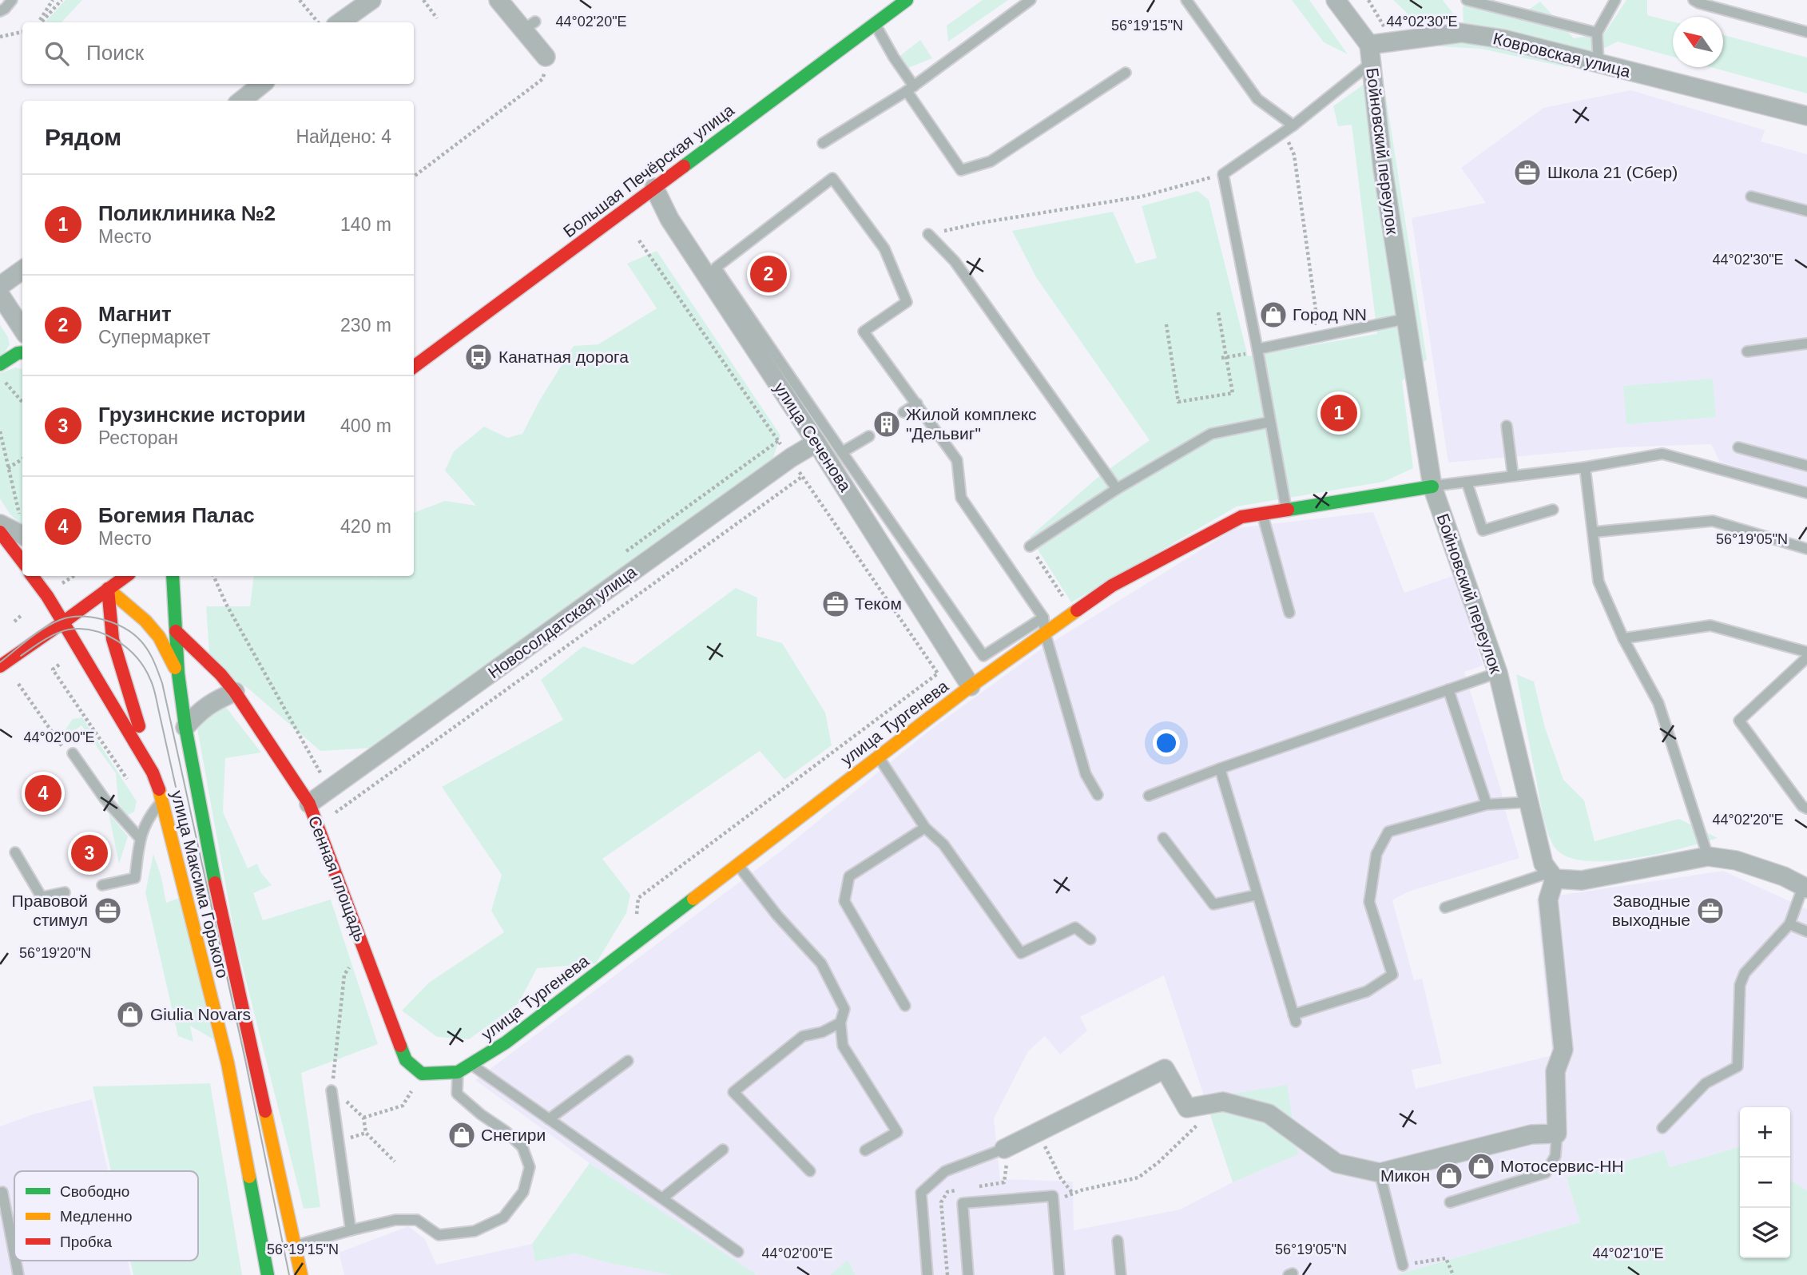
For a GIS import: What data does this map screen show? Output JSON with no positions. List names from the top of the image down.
{
  "streets": {
    "main road": [
      "Большая Печёрская улица",
      "улица Тургенева",
      "Сенная площадь",
      "улица Максима Горького"
    ],
    "street": [
      "Ковровская улица",
      "Бойновский переулок",
      "улица Сеченова",
      "Новосолдатская улица"
    ]
  },
  "crossings": [
    ["Ковровская улица", "Бойновский переулок"],
    ["Бойновский переулок", "улица Тургенева"],
    ["Большая Печёрская улица", "улица Сеченова"],
    ["улица Сеченова", "Новосолдатская улица"],
    ["улица Сеченова", "улица Тургенева"],
    ["Новосолдатская улица", "Сенная площадь"],
    ["улица Тургенева", "Сенная площадь"],
    ["Сенная площадь", "улица Максима Горького"]
  ],
  "places": {
    "office": [
      "Школа 21 (Сбер)",
      "Теком",
      "Правовой стимул",
      "Заводные выходные"
    ],
    "shop": [
      "Город NN",
      "Giulia Novars",
      "Снегири",
      "Мотосервис-НН",
      "Микон"
    ],
    "bus stop": ["Канатная дорога"],
    "building": ["Жилой комплекс \"Дельвиг\""]
  },
  "legend": ["Свободно", "Медленно", "Пробка"],
  "north": "top left",
  "page": {
    "search": "Поиск",
    "heading": ["Рядом", "Найдено: 4"],
    "list": [
      {
        "mark": "1",
        "name": "Поликлиника №2",
        "note": "Место",
        "value": "140 m"
      },
      {
        "mark": "2",
        "name": "Магнит",
        "note": "Супермаркет",
        "value": "230 m"
      },
      {
        "mark": "3",
        "name": "Грузинские истории",
        "note": "Ресторан",
        "value": "400 m"
      },
      {
        "mark": "4",
        "name": "Богемия Палас",
        "note": "Место",
        "value": "420 m"
      }
    ],
    "pins": [
      "2",
      "1",
      "4",
      "3"
    ],
    "map_buttons": ["+", "−"]
  },
  "coordinates": [
    "44°02'30\"E",
    "44°02'20\"E",
    "56°19'15\"N",
    "56°19'05\"N",
    "44°02'00\"E",
    "56°19'20\"N",
    "44°02'10\"E"
  ]
}
